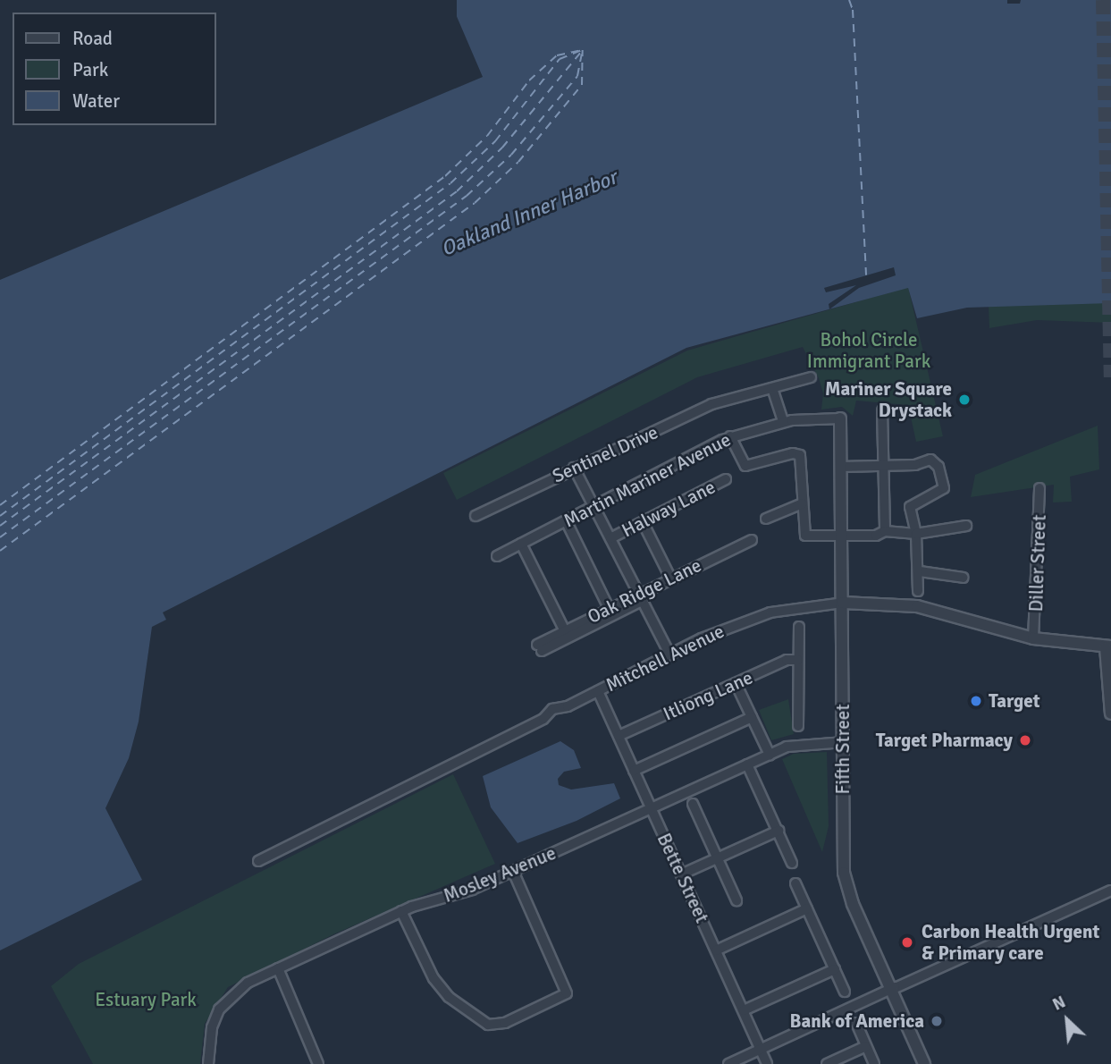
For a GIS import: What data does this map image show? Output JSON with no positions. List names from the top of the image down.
{
  "streets": {
    "street": [
      "Sentinel Drive",
      "Martin Mariner Avenue",
      "Halway Lane",
      "Diller Street",
      "Oak Ridge Lane",
      "Mitchell Avenue",
      "Itliong Lane",
      "Fifth Street",
      "Mosley Avenue",
      "Bette Street"
    ]
  },
  "crossings": [
    ["Martin Mariner Avenue", "Fifth Street"],
    ["Diller Street", "Mitchell Avenue"],
    ["Mitchell Avenue", "Fifth Street"],
    ["Mitchell Avenue", "Bette Street"],
    ["Itliong Lane", "Bette Street"],
    ["Fifth Street", "Mosley Avenue"],
    ["Mosley Avenue", "Bette Street"]
  ],
  "water": ["Oakland Inner Harbor"],
  "parks": ["Bohol Circle Immigrant Park", "Estuary Park"],
  "places": [
    "Mariner Square Drystack",
    "Target",
    "Target Pharmacy",
    "Carbon Health Urgent & Primary care",
    "Bank of America"
  ],
  "legend": ["Road", "Park", "Water"],
  "north": "top left"
}
